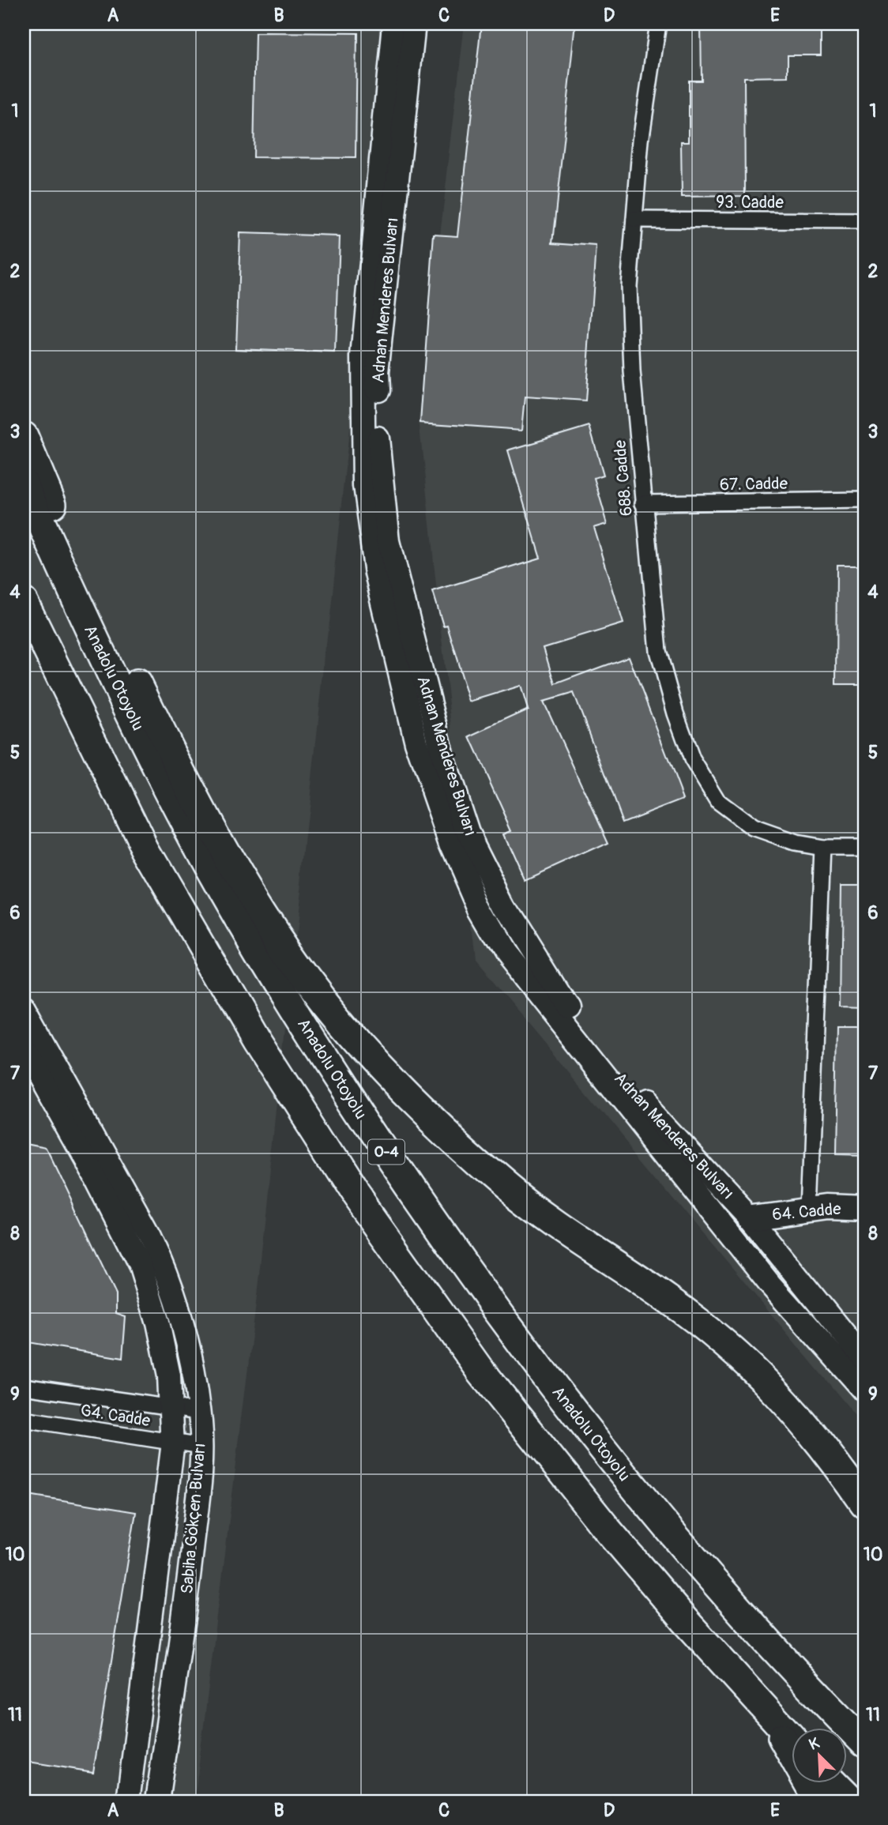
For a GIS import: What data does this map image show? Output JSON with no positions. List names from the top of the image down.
{
  "streets": {
    "highway": ["Anadolu Otoyolu", "O-4"],
    "street": [
      "93. Cadde",
      "Adnan Menderes Bulvarı",
      "688. Cadde",
      "67. Cadde",
      "64. Cadde",
      "G4. Cadde",
      "Sabiha Gökçen Bulvarı"
    ]
  },
  "crossings": [
    ["93. Cadde", "688. Cadde"],
    ["Adnan Menderes Bulvarı", "64. Cadde"],
    ["688. Cadde", "67. Cadde"],
    ["G4. Cadde", "Sabiha Gökçen Bulvarı"]
  ],
  "north": "top left",
  "grid": {
    "columns": [
      "A",
      "B",
      "C",
      "D",
      "E"
    ],
    "rows": [
      "1",
      "2",
      "3",
      "4",
      "5",
      "6",
      "7",
      "8",
      "9",
      "10",
      "11"
    ]
  }
}
